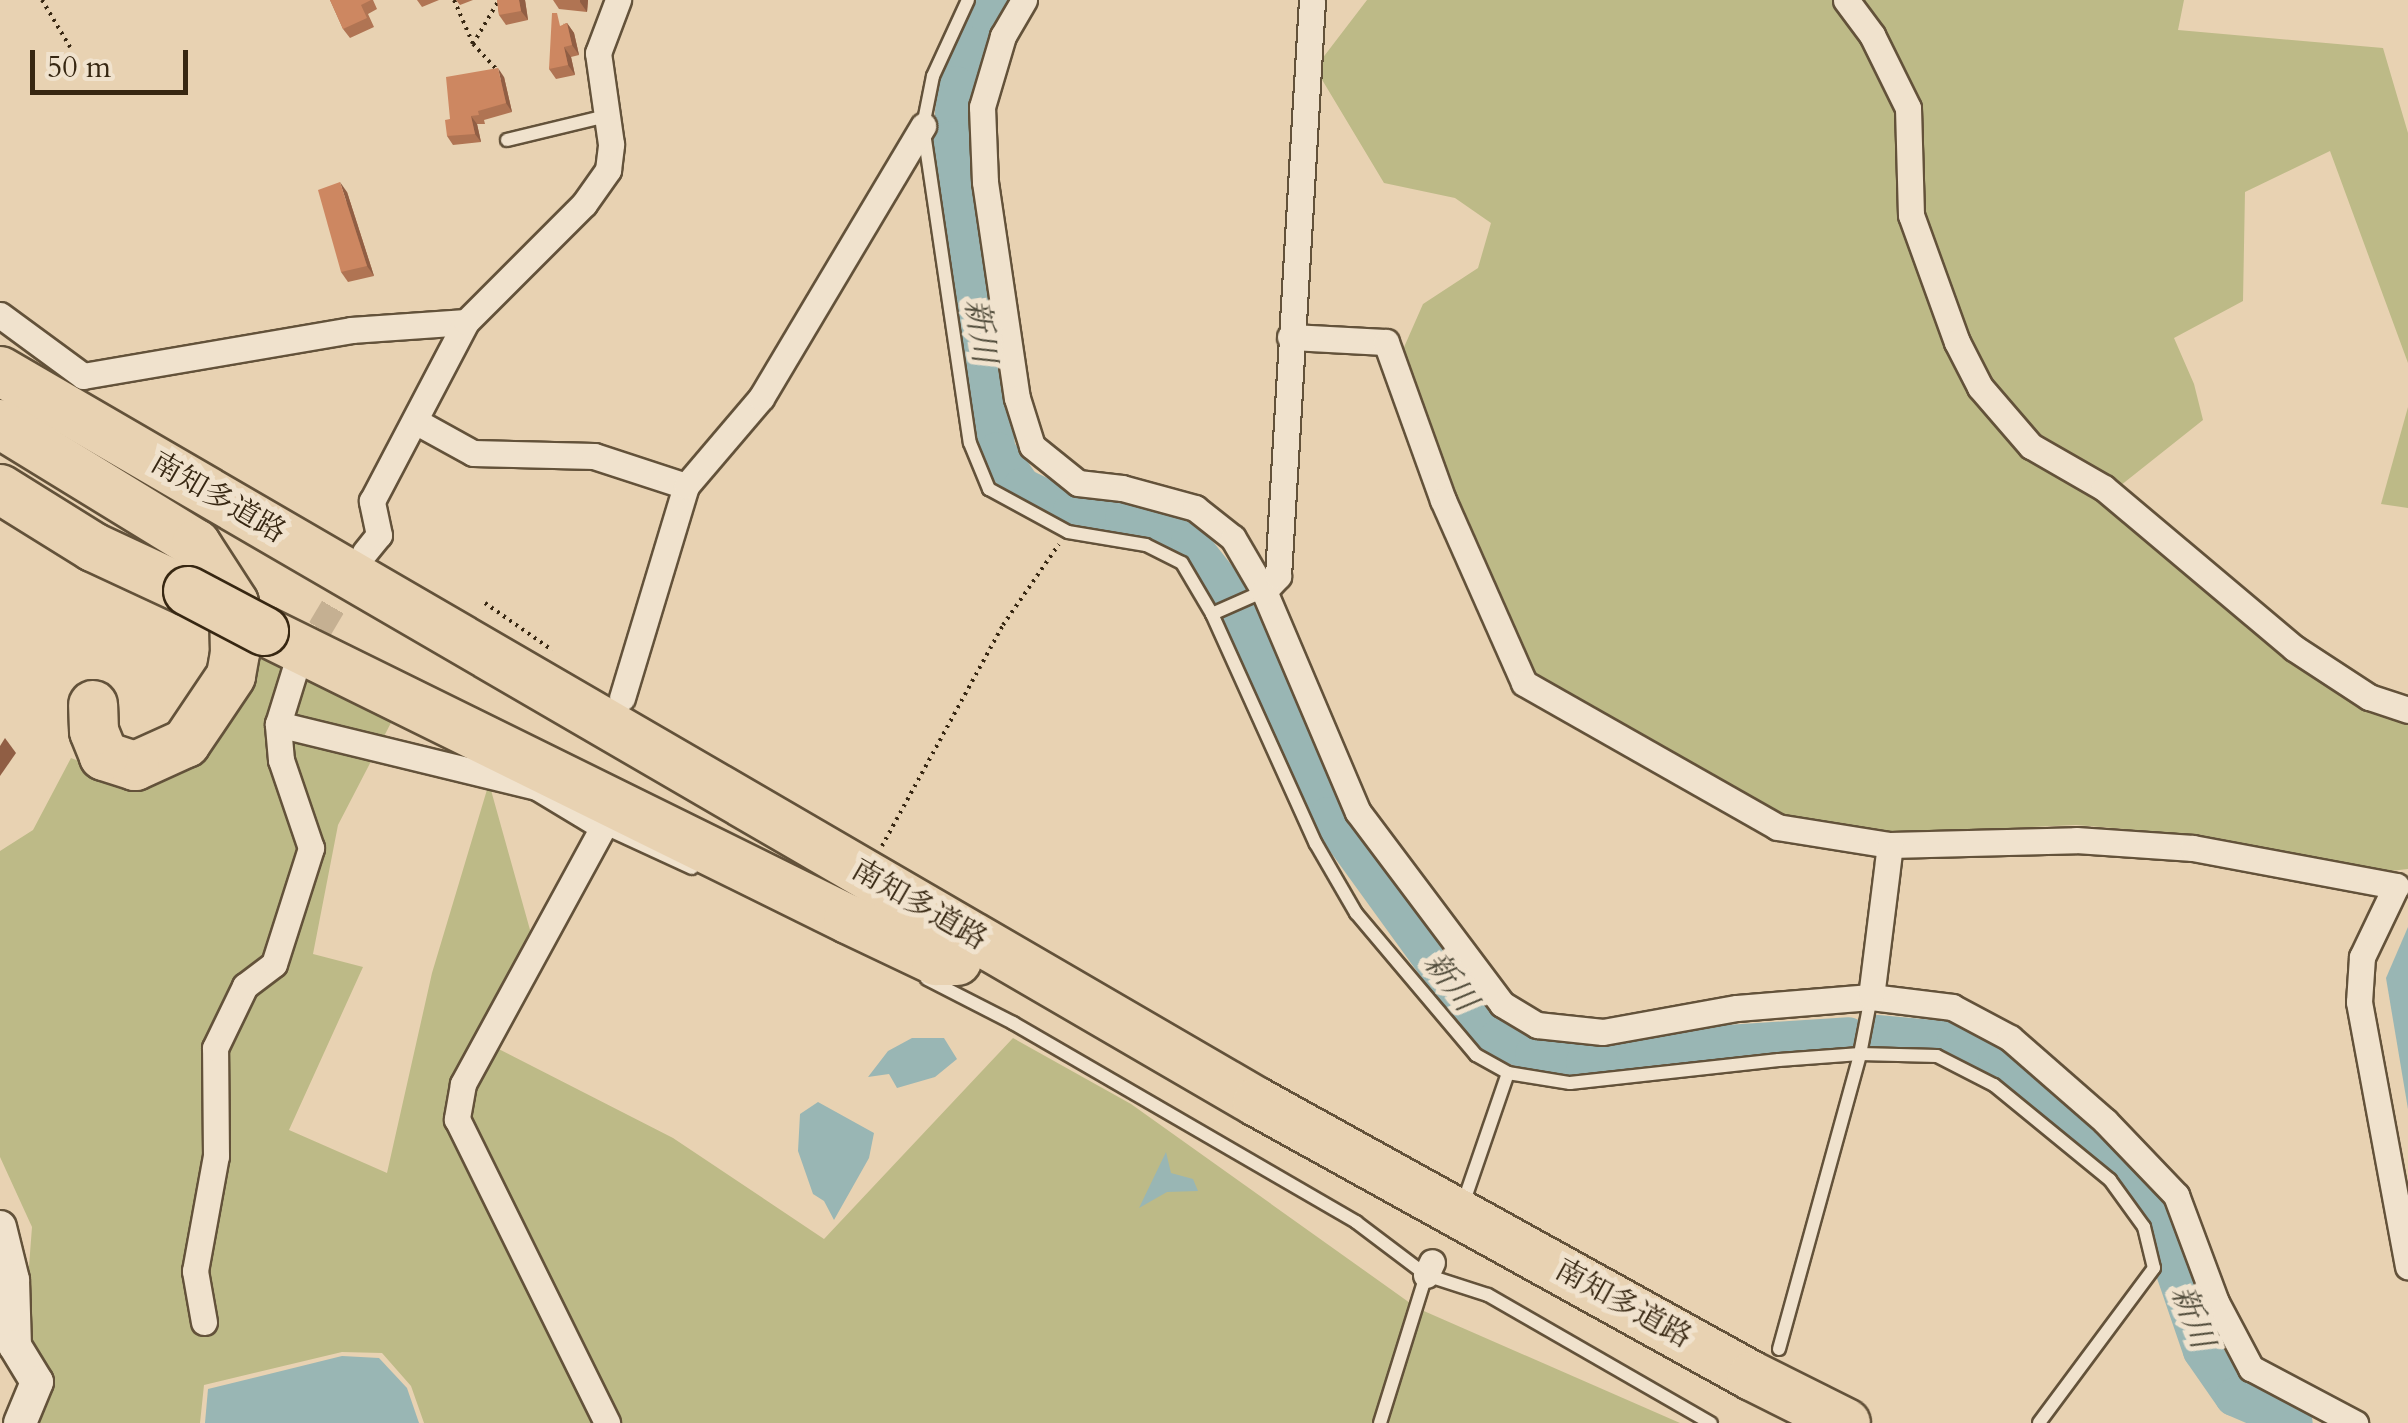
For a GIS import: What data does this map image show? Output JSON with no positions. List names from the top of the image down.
{
  "streets": {
    "highway": ["南知多道路"]
  },
  "water": ["新川"],
  "scale_bar": "50 m"
}
